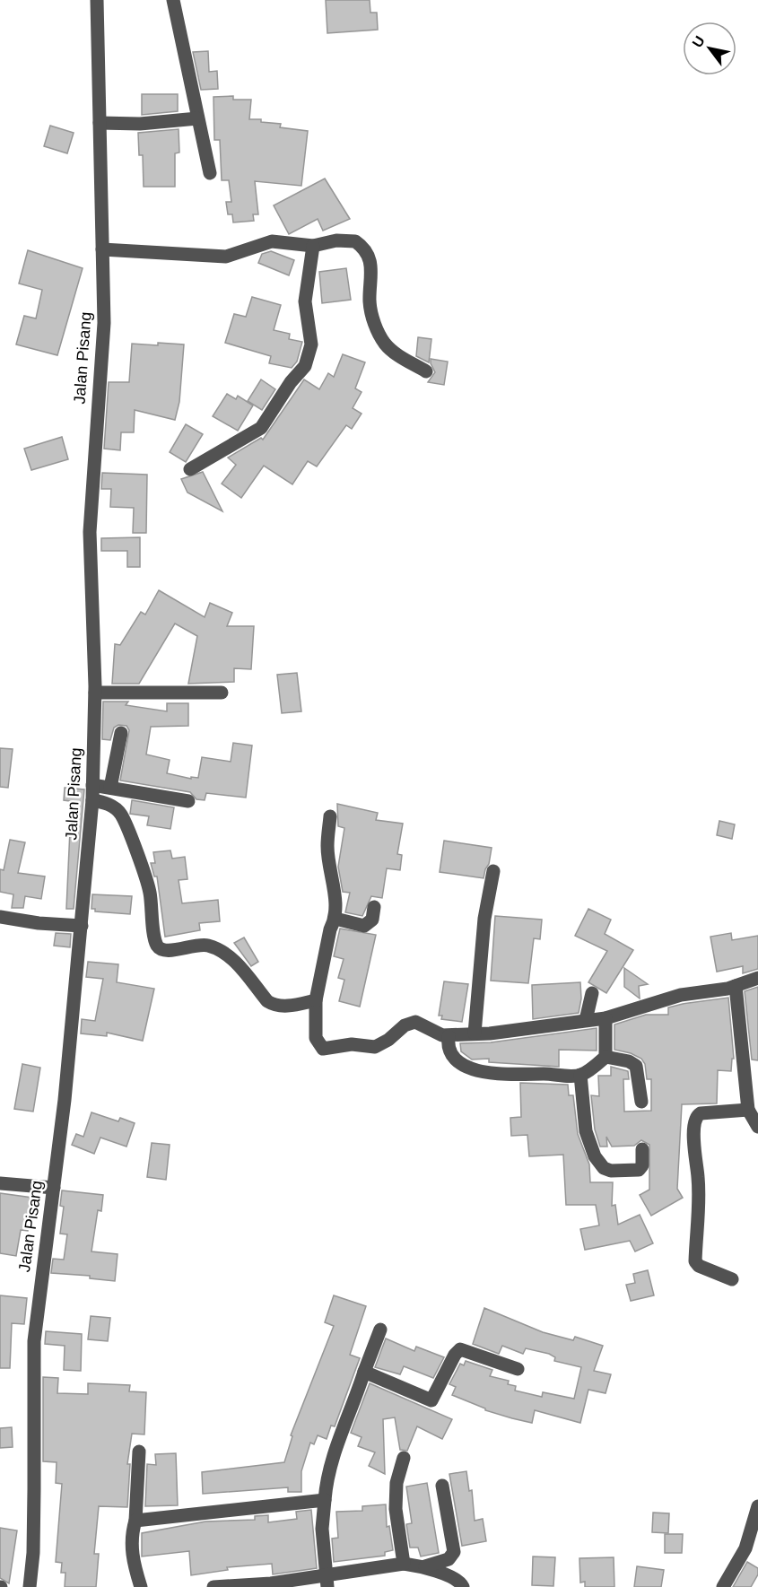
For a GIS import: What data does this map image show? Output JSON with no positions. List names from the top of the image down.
{
  "streets": {
    "street": ["Jalan Pisang"]
  },
  "north": "top left"
}
